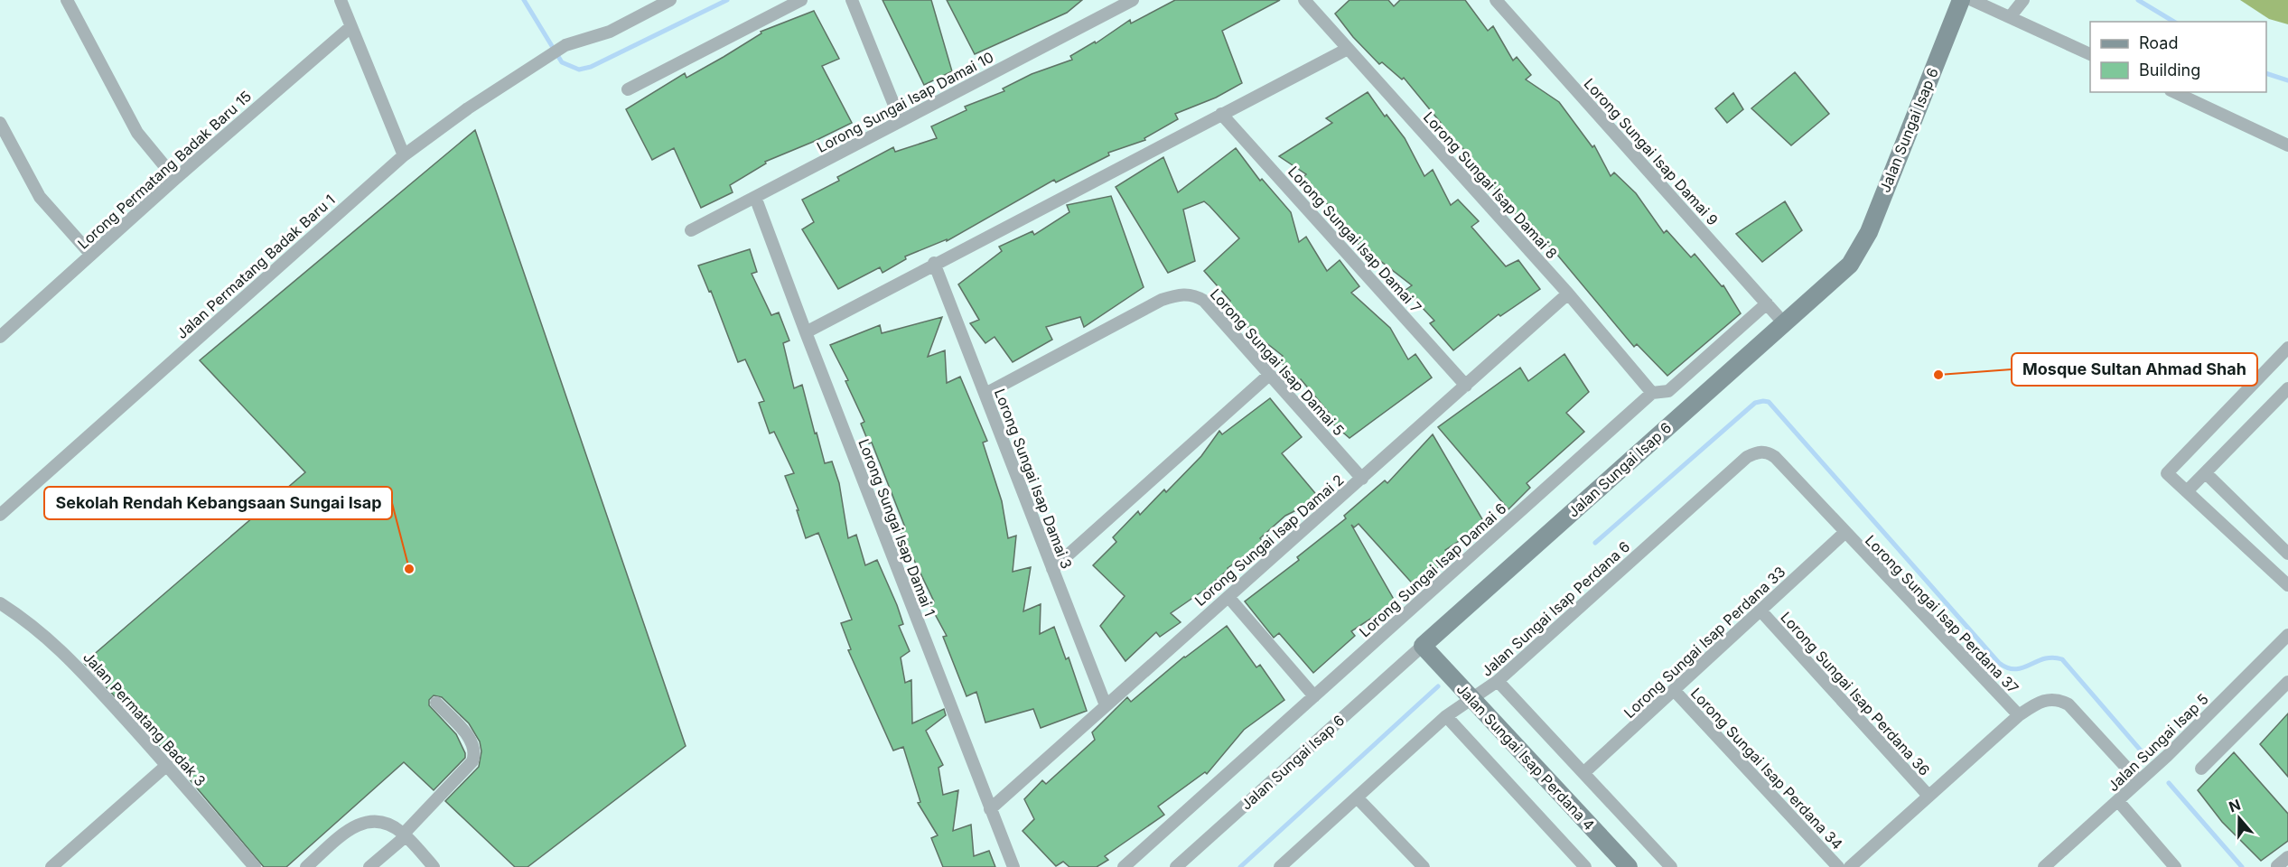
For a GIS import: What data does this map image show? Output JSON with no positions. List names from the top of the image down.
{
  "streets": {
    "street": [
      "Lorong Sungai Isap Damai 10",
      "Jalan Sungai Isap 6",
      "Lorong Sungai Isap Damai 9",
      "Lorong Permatang Badak Baru 15",
      "Lorong Sungai Isap Damai 8",
      "Lorong Sungai Isap Damai 7",
      "Jalan Permatang Badak Baru 1",
      "Lorong Sungai Isap Damai 5",
      "Lorong Sungai Isap Damai 3",
      "Lorong Sungai Isap Damai 1",
      "Lorong Sungai Isap Damai 2",
      "Lorong Sungai Isap Damai 6",
      "Jalan Sungai Isap Perdana 6",
      "Lorong Sungai Isap Perdana 37",
      "Lorong Sungai Isap Perdana 33",
      "Lorong Sungai Isap Perdana 36",
      "Jalan Permatang Badak 3",
      "Jalan Sungai Isap 5",
      "Jalan Sungai Isap Perdana 4",
      "Lorong Sungai Isap Perdana 34"
    ]
  },
  "crossings": [
    ["Lorong Sungai Isap Damai 10", "Lorong Sungai Isap Damai 1"],
    ["Jalan Sungai Isap 6", "Lorong Sungai Isap Damai 9"],
    ["Jalan Sungai Isap 6", "Jalan Sungai Isap Perdana 4"],
    ["Lorong Sungai Isap Damai 9", "Lorong Sungai Isap Damai 6"],
    ["Lorong Sungai Isap Damai 8", "Lorong Sungai Isap Damai 2"],
    ["Lorong Sungai Isap Damai 8", "Lorong Sungai Isap Damai 6"],
    ["Lorong Sungai Isap Damai 7", "Lorong Sungai Isap Damai 2"],
    ["Lorong Sungai Isap Damai 5", "Lorong Sungai Isap Damai 3"],
    ["Lorong Sungai Isap Damai 5", "Lorong Sungai Isap Damai 2"],
    ["Lorong Sungai Isap Damai 3", "Lorong Sungai Isap Damai 2"],
    ["Lorong Sungai Isap Damai 1", "Lorong Sungai Isap Damai 2"],
    ["Jalan Sungai Isap Perdana 6", "Lorong Sungai Isap Perdana 37"],
    ["Jalan Sungai Isap Perdana 6", "Lorong Sungai Isap Perdana 33"],
    ["Jalan Sungai Isap Perdana 6", "Jalan Sungai Isap Perdana 4"],
    ["Lorong Sungai Isap Perdana 37", "Lorong Sungai Isap Perdana 33"],
    ["Lorong Sungai Isap Perdana 33", "Lorong Sungai Isap Perdana 36"],
    ["Lorong Sungai Isap Perdana 33", "Lorong Sungai Isap Perdana 34"]
  ],
  "places": ["Mosque Sultan Ahmad Shah", "Sekolah Rendah Kebangsaan Sungai Isap"],
  "legend": ["Road", "Building"],
  "north": "top"
}
